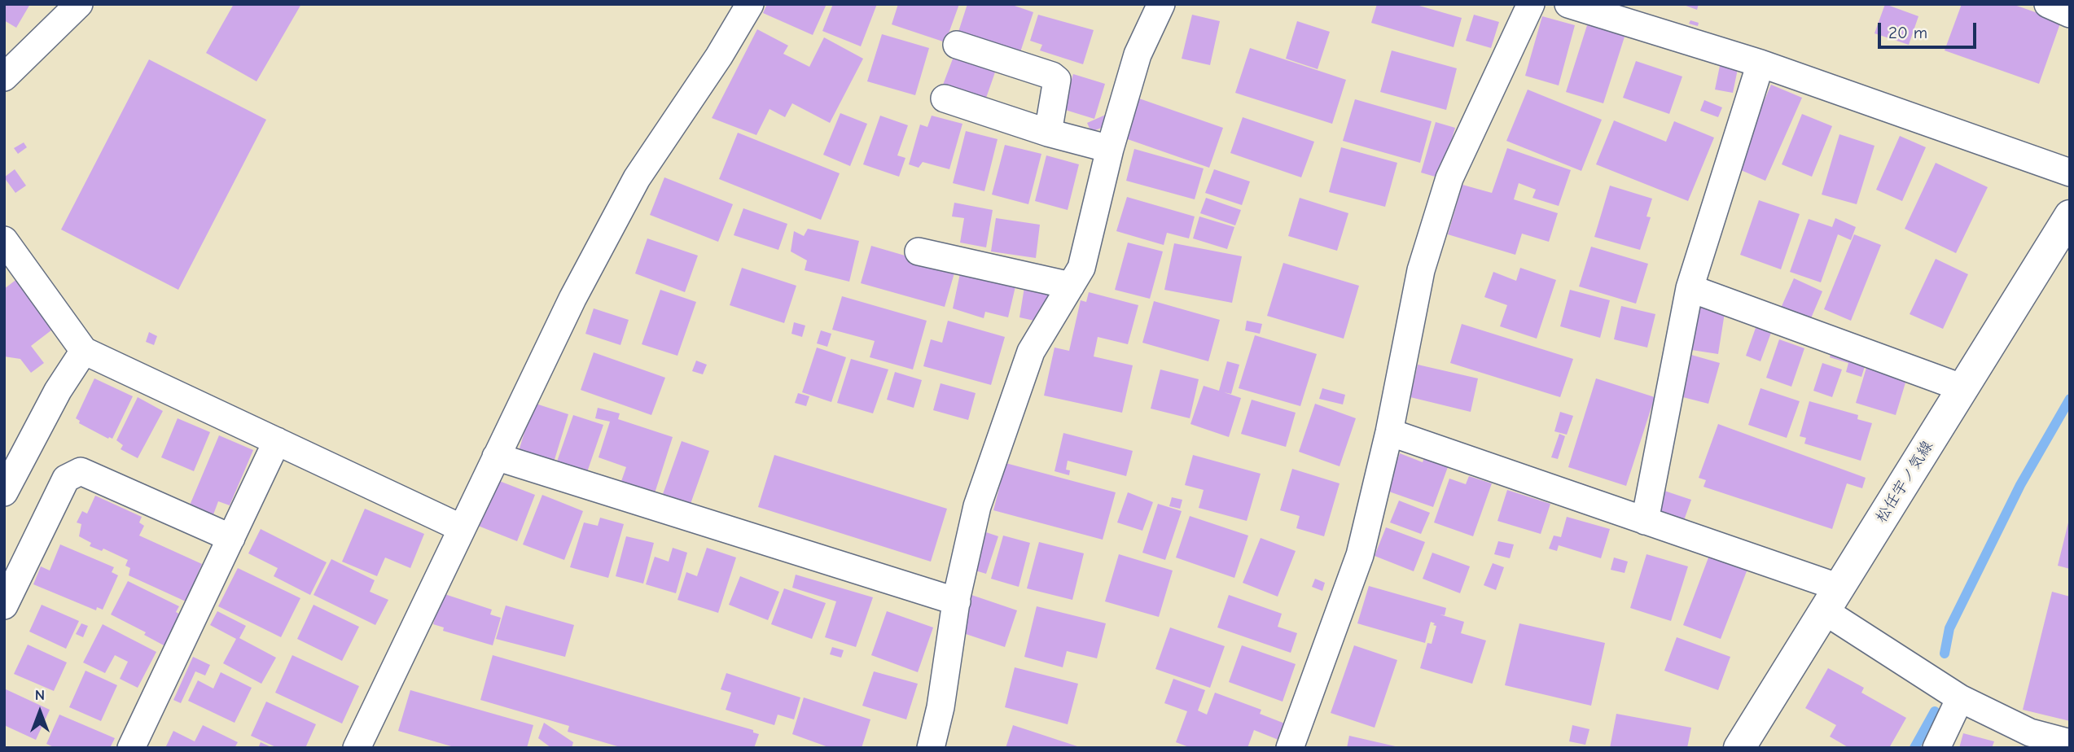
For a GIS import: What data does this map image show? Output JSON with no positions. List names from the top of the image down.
{
  "streets": {
    "main road": ["松任宇ノ気線"]
  },
  "scale_bar": "20 m",
  "north": "top"
}
